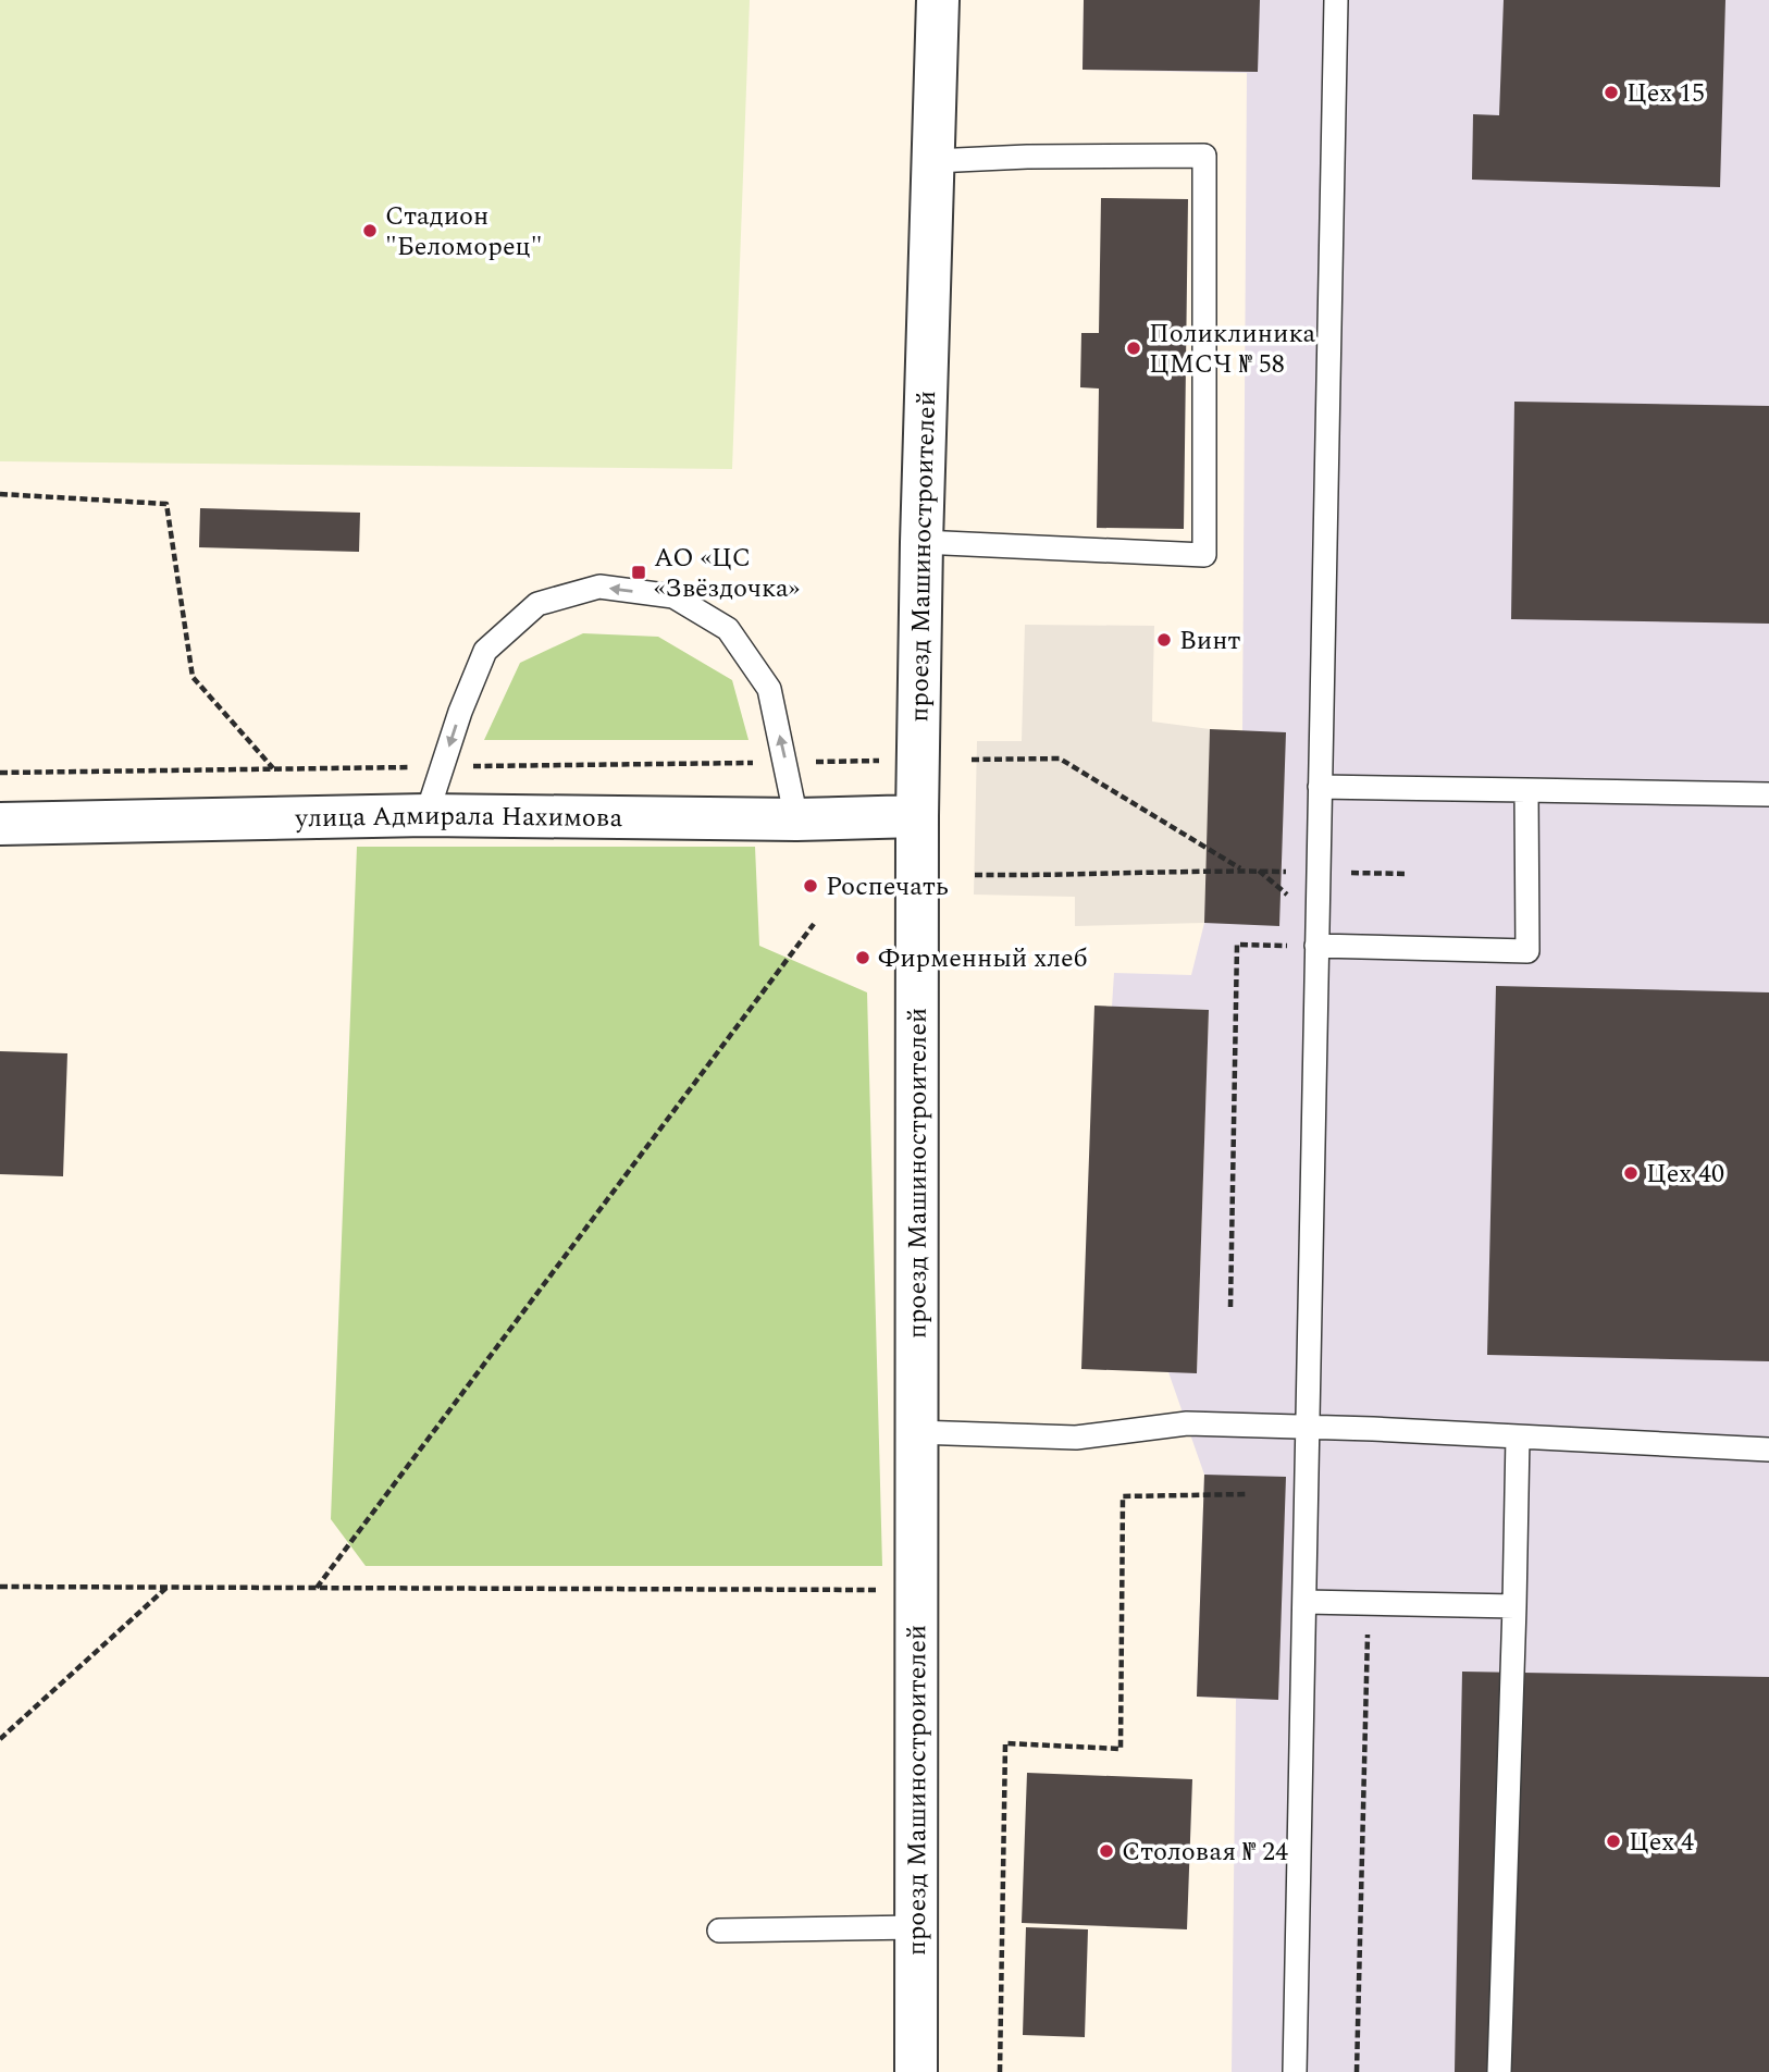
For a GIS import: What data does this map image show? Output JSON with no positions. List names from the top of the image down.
{
  "streets": {
    "street": ["проезд Машиностроителей", "улица Адмирала Нахимова"]
  },
  "crossings": [
    ["проезд Машиностроителей", "улица Адмирала Нахимова"]
  ],
  "places": {
    "other": [
      "Цех 15",
      "Стадион \"Беломорец\"",
      "Поликлиника ЦМСЧ № 58",
      "Винт",
      "Роспечать",
      "Фирменный хлеб",
      "Цех 40",
      "Цех 4",
      "Столовая № 24"
    ],
    "transit": ["АО «ЦС «Звёздочка»"]
  }
}
